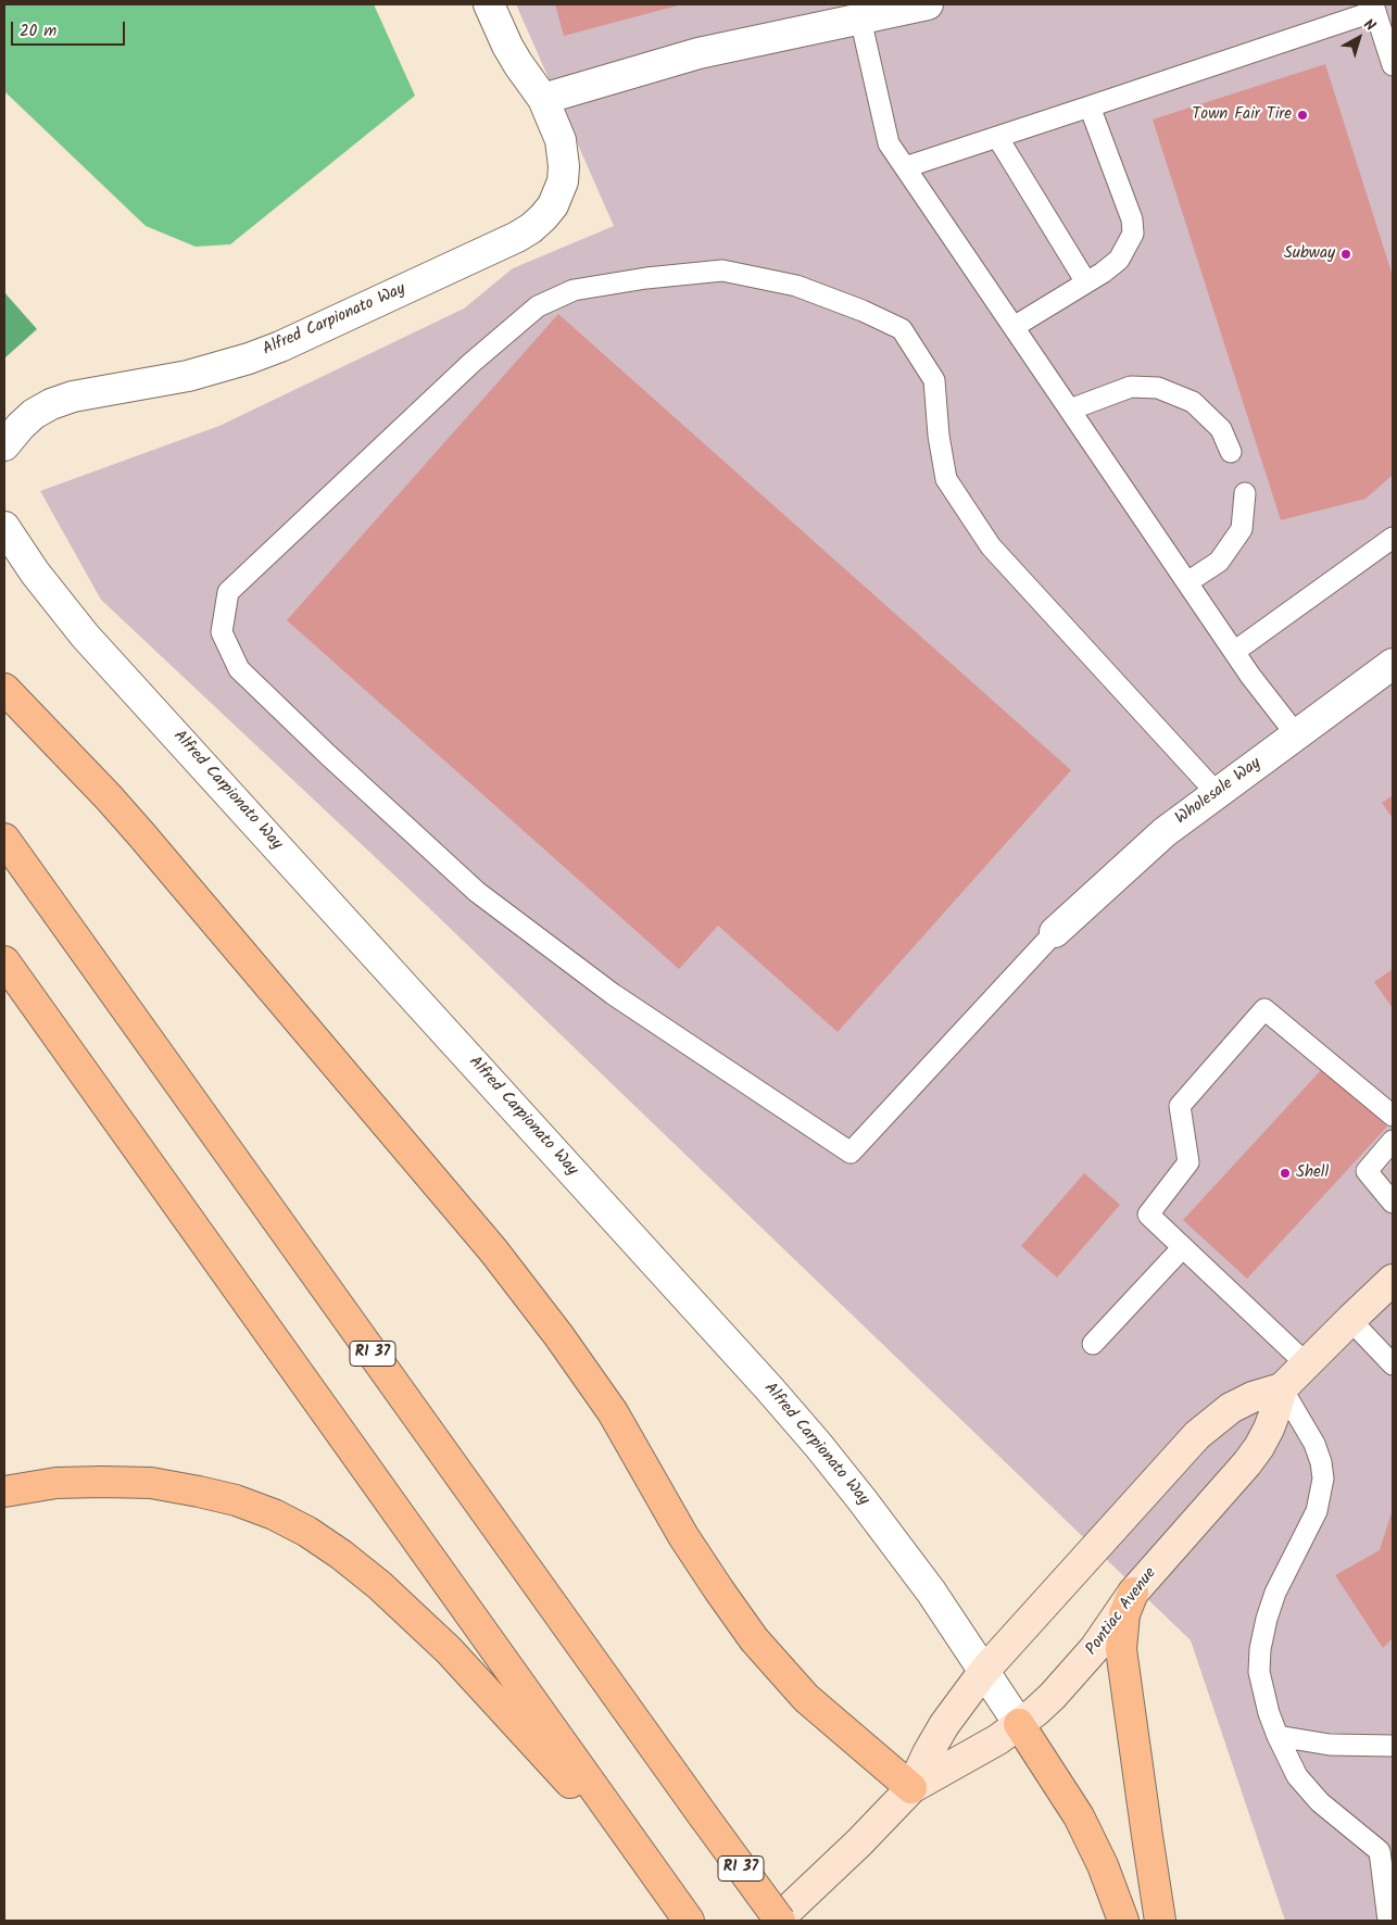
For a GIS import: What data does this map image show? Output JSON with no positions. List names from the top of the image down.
{
  "streets": {
    "highway": ["RI 37"],
    "main road": ["Pontiac Avenue"],
    "street": ["Alfred Carpionato Way", "Wholesale Way"]
  },
  "crossings": [
    ["Alfred Carpionato Way", "Pontiac Avenue"],
    ["RI 37", "Pontiac Avenue"]
  ],
  "places": ["Town Fair Tire", "Subway", "Shell"],
  "scale_bar": "20 m",
  "north": "top right"
}
